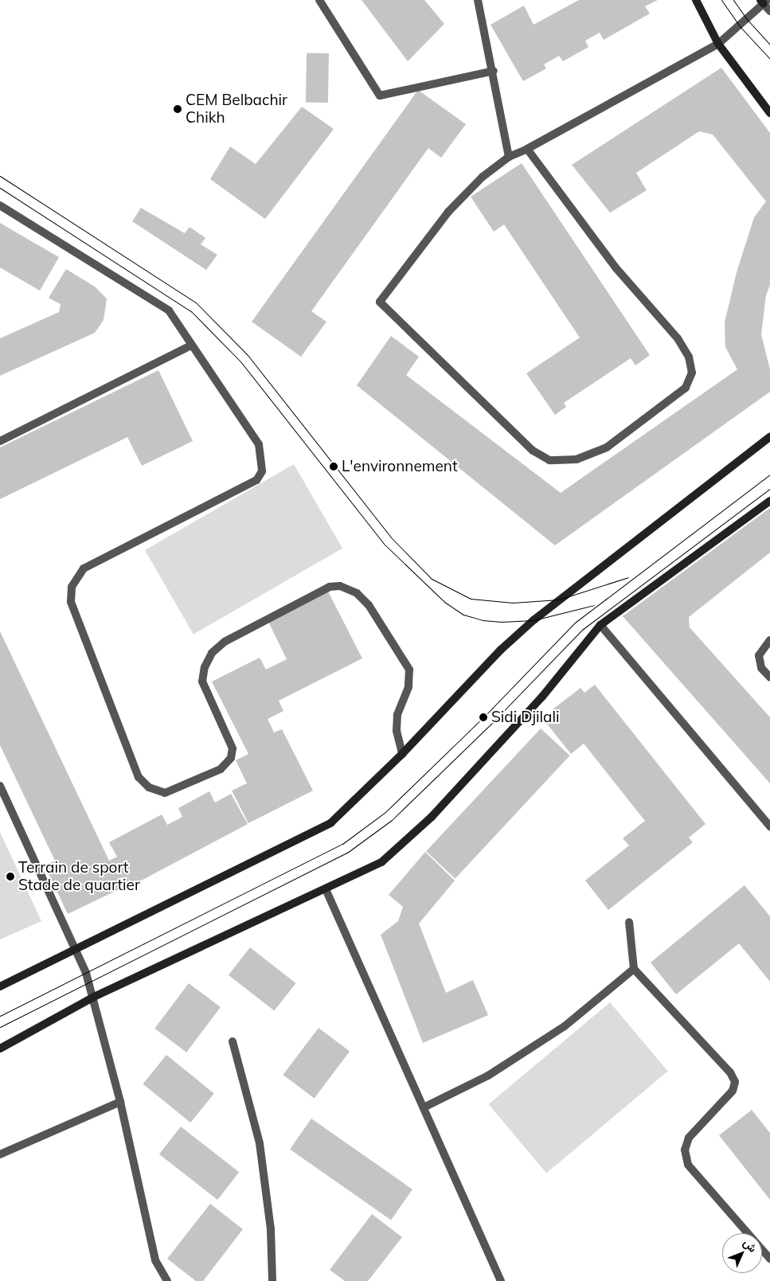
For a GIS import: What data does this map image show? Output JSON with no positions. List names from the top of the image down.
{
  "places": [
    "CEM Belbachir Chikh",
    "L'environnement",
    "Sidi Djilali",
    "Terrain de sport Stade de quartier"
  ],
  "north": "top right"
}
